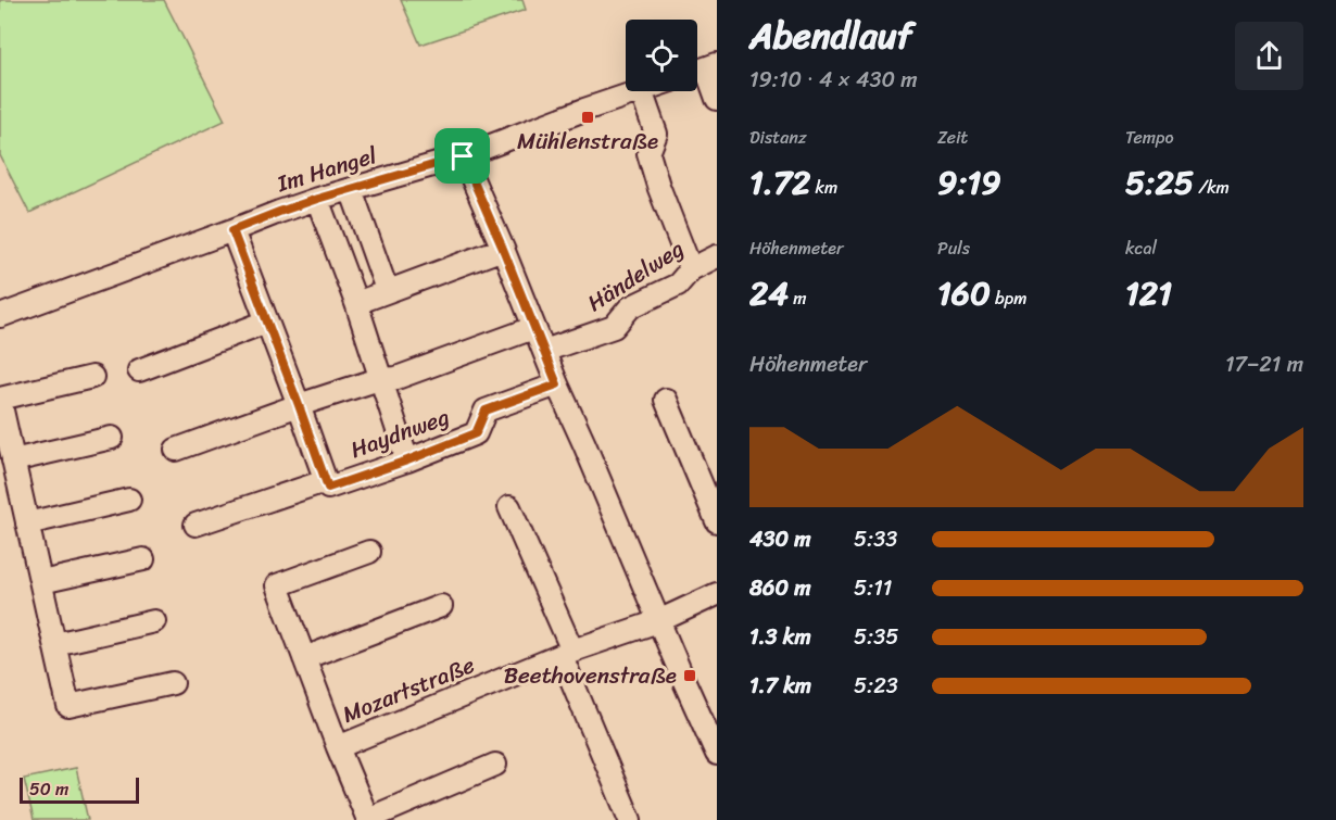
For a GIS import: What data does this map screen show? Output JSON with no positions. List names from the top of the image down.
{
  "streets": {
    "street": [
      "Im Hangel",
      "Händelweg",
      "Haydnweg",
      "Mozartstraße"
    ]
  },
  "places": {
    "transit": ["Mühlenstraße", "Beethovenstraße"]
  },
  "scale_bar": "50 m",
  "page": {
    "heading": ["Abendlauf", "19:10 · 4 × 430 m"],
    "stats": [
      ["Distanz", "1.72 km"],
      ["Zeit", "9:19"],
      ["Tempo", "5:25 /km"],
      ["Höhenmeter", "24 m"],
      ["Puls", "160 bpm"],
      ["kcal", "121"]
    ],
    "chart": ["Höhenmeter", "17–21 m"],
    "list": [
      {
        "name": "430 m",
        "note": "5:33"
      },
      {
        "name": "860 m",
        "note": "5:11"
      },
      {
        "name": "1.3 km",
        "note": "5:35"
      },
      {
        "name": "1.7 km",
        "note": "5:23"
      }
    ],
    "scale": "50 m"
  }
}
